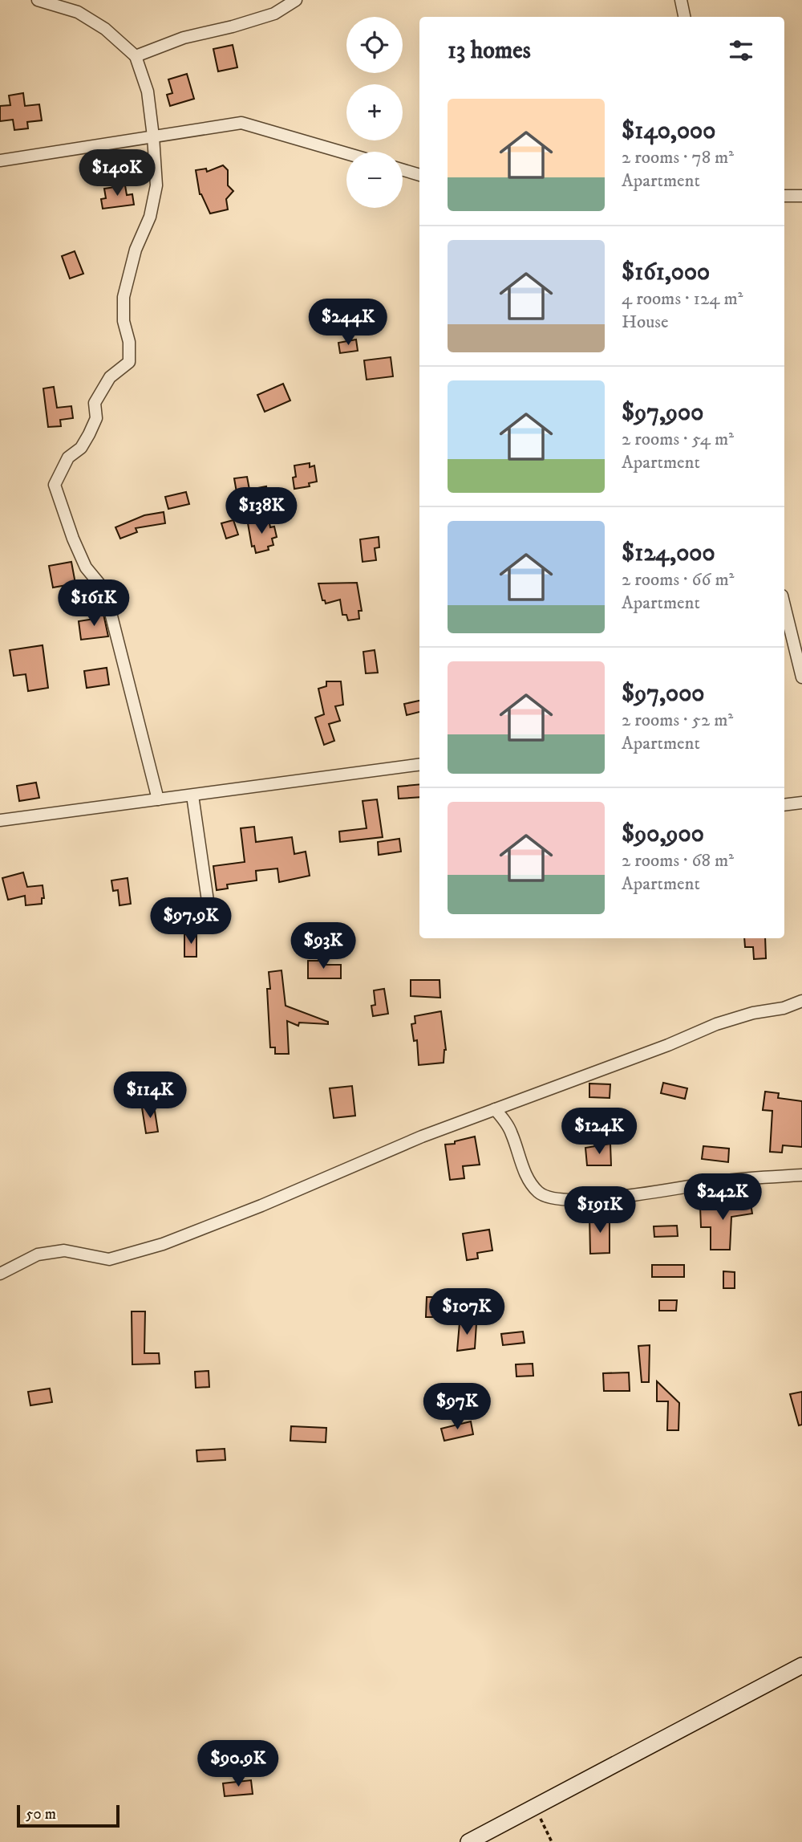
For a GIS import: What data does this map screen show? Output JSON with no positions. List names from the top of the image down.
{
  "scale_bar": "50 m",
  "page": {
    "map_buttons": ["+", "−"],
    "heading": "13 homes",
    "list": [
      {
        "name": "$140,000",
        "note": "2 rooms · 78 m² · Apartment"
      },
      {
        "name": "$161,000",
        "note": "4 rooms · 124 m² · House"
      },
      {
        "name": "$97,900",
        "note": "2 rooms · 54 m² · Apartment"
      },
      {
        "name": "$124,000",
        "note": "2 rooms · 66 m² · Apartment"
      },
      {
        "name": "$97,000",
        "note": "2 rooms · 52 m² · Apartment"
      },
      {
        "name": "$90,900",
        "note": "2 rooms · 68 m² · Apartment"
      }
    ],
    "price": [
      "$140K",
      "$244K",
      "$138K",
      "$161K",
      "$97.9K",
      "$93K",
      "$114K",
      "$124K",
      "$242K",
      "$191K",
      "$107K",
      "$97K",
      "$90.9K"
    ],
    "scale": "50 m"
  }
}
